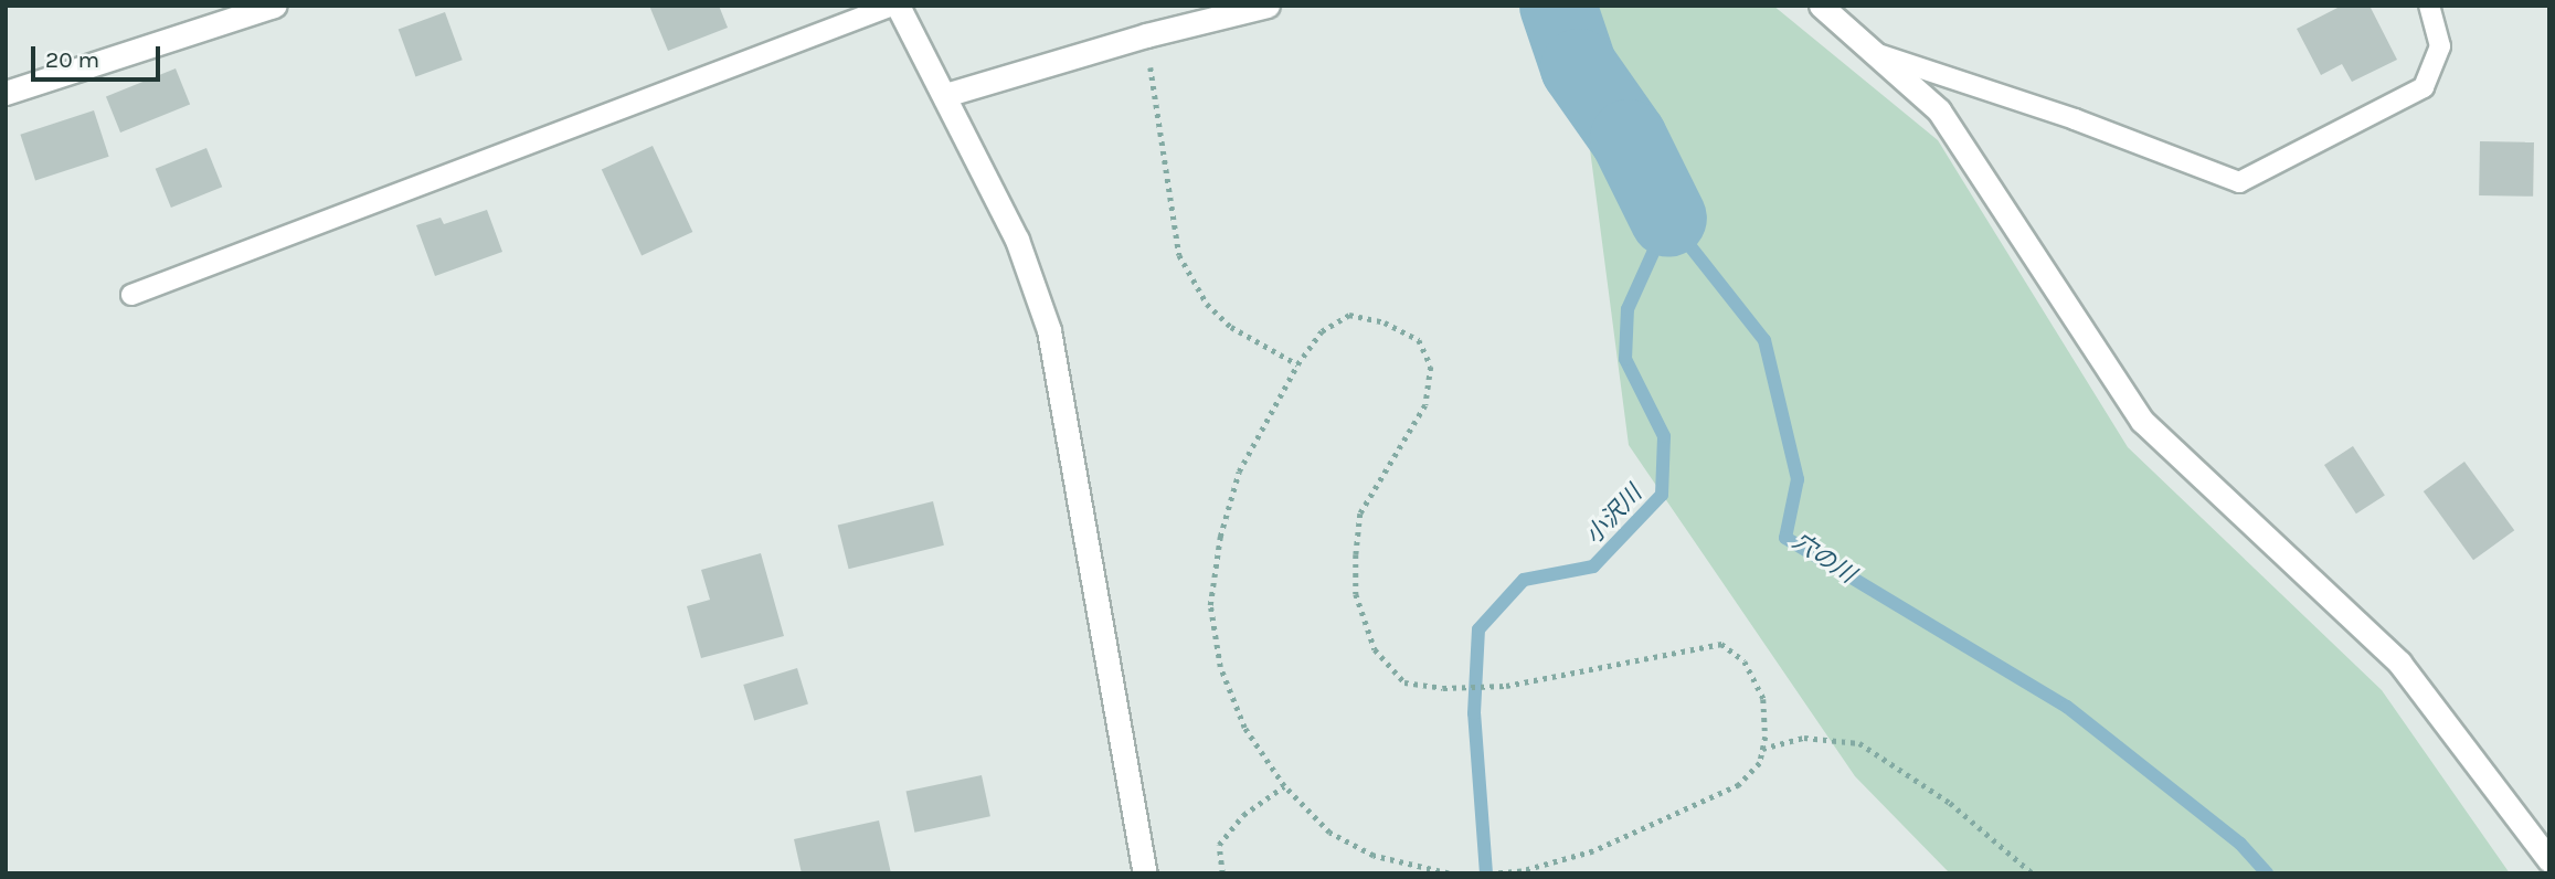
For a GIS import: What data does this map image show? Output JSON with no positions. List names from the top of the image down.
{
  "water": ["小沢川", "穴の川"],
  "scale_bar": "20 m"
}
